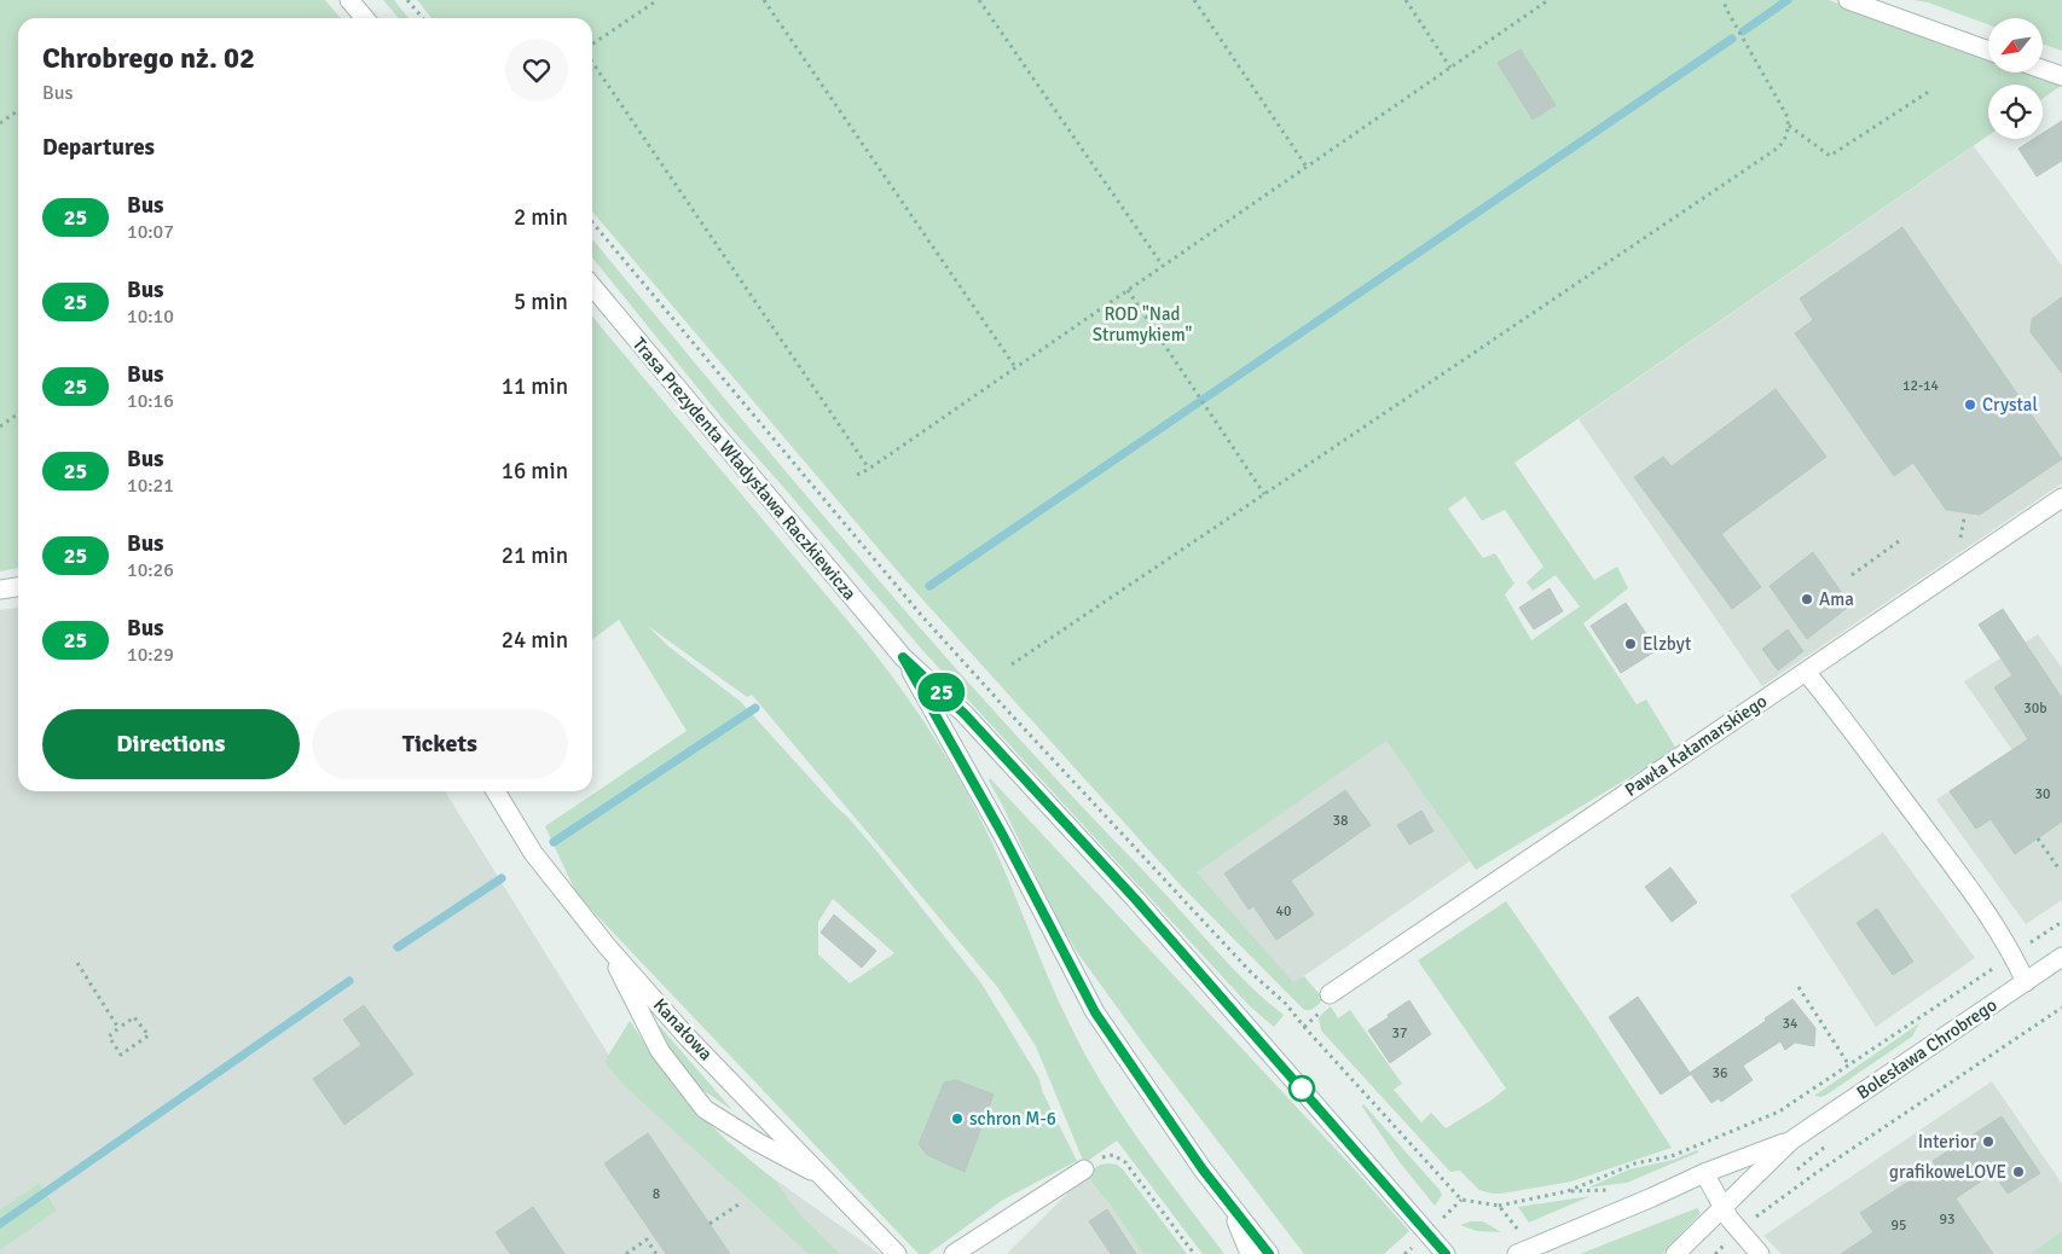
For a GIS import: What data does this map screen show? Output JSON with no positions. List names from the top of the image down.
{
  "streets": {
    "street": [
      "Trasa Prezydenta Władysława Raczkiewicza",
      "Pawła Kałamarskiego",
      "Kanałowa",
      "Bolesława Chrobrego"
    ]
  },
  "parks": ["ROD \"Nad Strumykiem\""],
  "places": [
    "Crystal",
    "Ama",
    "Elzbyt",
    "schron M-6",
    "Interior",
    "grafikoweLOVE"
  ],
  "lines": ["bus line 25"],
  "house_numbers": [
    "12-14",
    "30b",
    "30",
    "38",
    "40",
    "34",
    "37",
    "36",
    "8",
    "93",
    "95"
  ],
  "north": "bottom left",
  "page": {
    "on_map": "25",
    "heading": [
      ["Chrobrego nż. 02", "Bus"],
      "Departures"
    ],
    "list": [
      {
        "mark": "25",
        "name": "Bus",
        "note": "10:07",
        "value": "2 min"
      },
      {
        "mark": "25",
        "name": "Bus",
        "note": "10:10",
        "value": "5 min"
      },
      {
        "mark": "25",
        "name": "Bus",
        "note": "10:16",
        "value": "11 min"
      },
      {
        "mark": "25",
        "name": "Bus",
        "note": "10:21",
        "value": "16 min"
      },
      {
        "mark": "25",
        "name": "Bus",
        "note": "10:26",
        "value": "21 min"
      },
      {
        "mark": "25",
        "name": "Bus",
        "note": "10:29",
        "value": "24 min"
      }
    ],
    "buttons": ["Directions", "Tickets"]
  }
}
